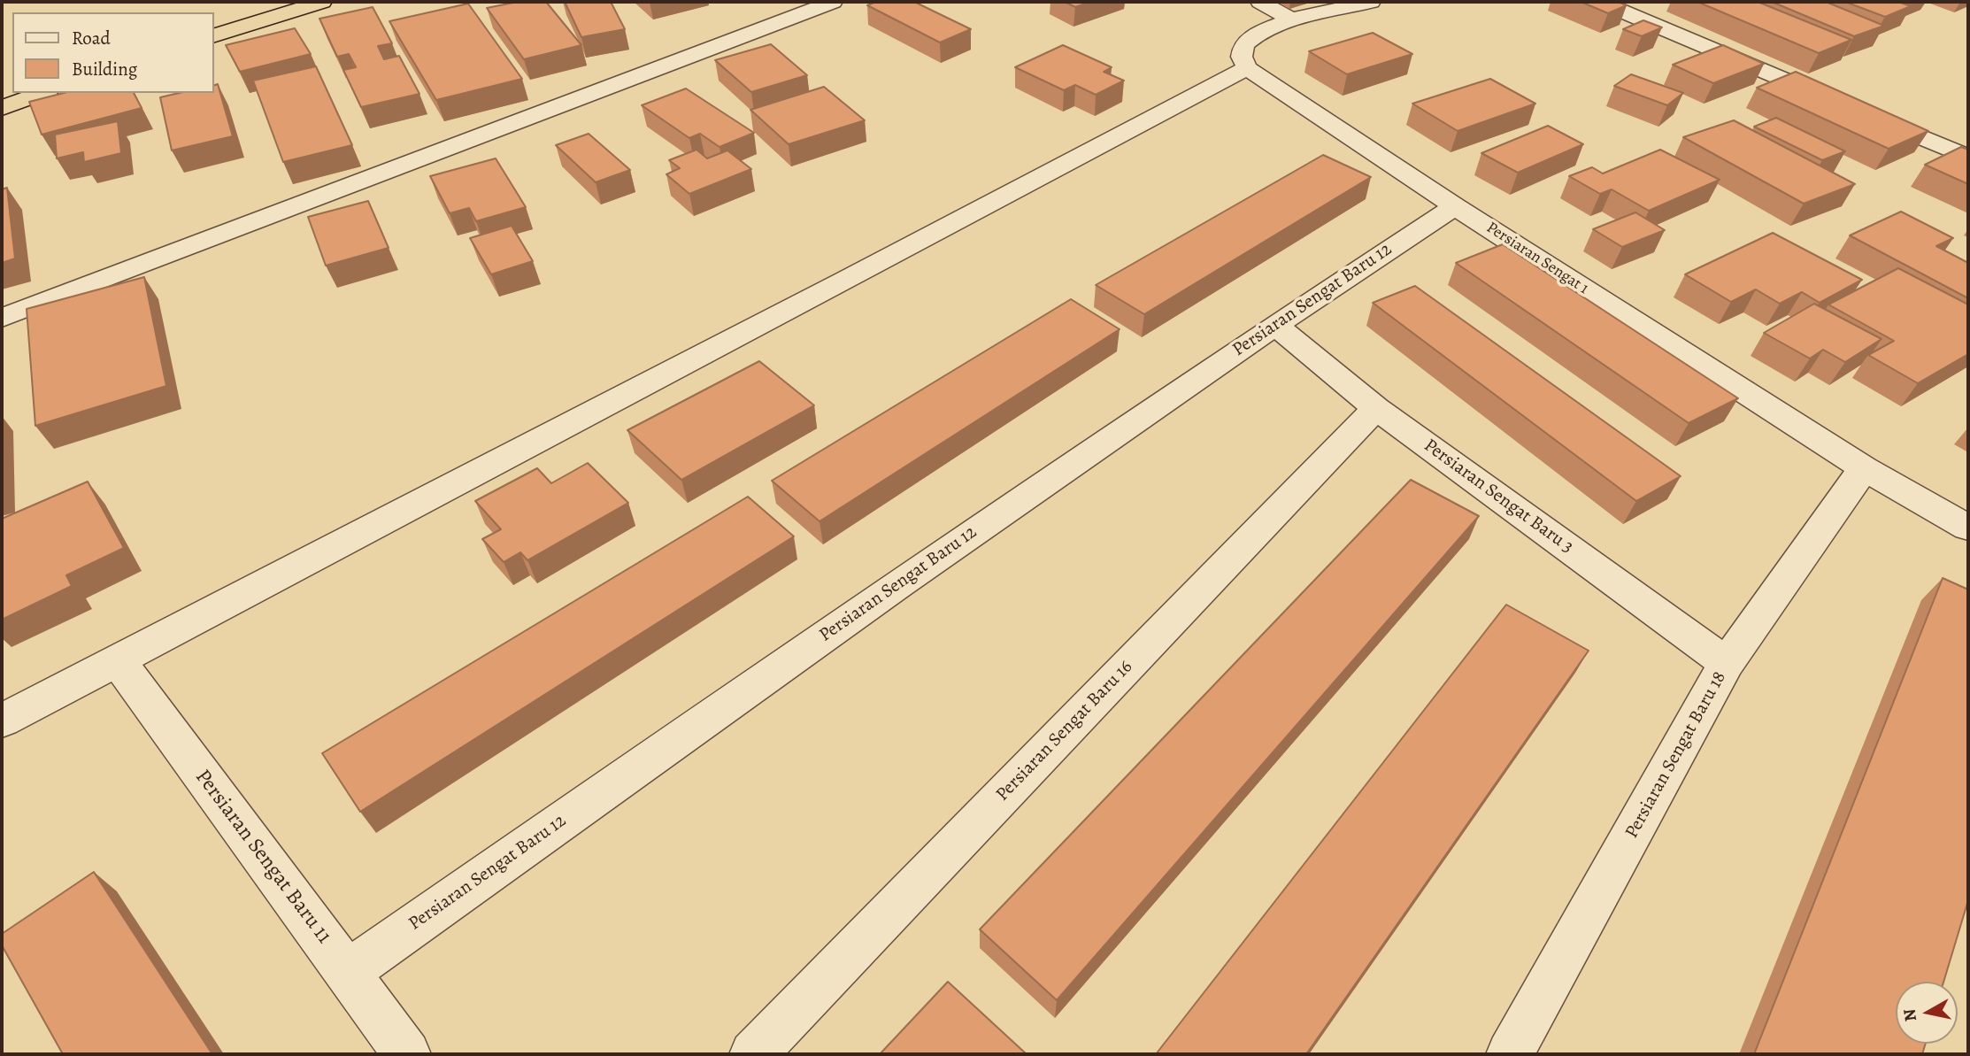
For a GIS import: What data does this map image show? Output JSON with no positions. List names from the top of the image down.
{
  "streets": {
    "street": [
      "Persiaran Sengat 1",
      "Persiaran Sengat Baru 12",
      "Persiaran Sengat Baru 3",
      "Persiaran Sengat Baru 16",
      "Persiaran Sengat Baru 18",
      "Persiaran Sengat Baru 11"
    ]
  },
  "crossings": [
    ["Persiaran Sengat 1", "Persiaran Sengat Baru 12"],
    ["Persiaran Sengat 1", "Persiaran Sengat Baru 18"],
    ["Persiaran Sengat Baru 12", "Persiaran Sengat Baru 3"],
    ["Persiaran Sengat Baru 12", "Persiaran Sengat Baru 11"],
    ["Persiaran Sengat Baru 3", "Persiaran Sengat Baru 16"],
    ["Persiaran Sengat Baru 3", "Persiaran Sengat Baru 18"]
  ],
  "legend": ["Road", "Building"],
  "north": "left"
}
